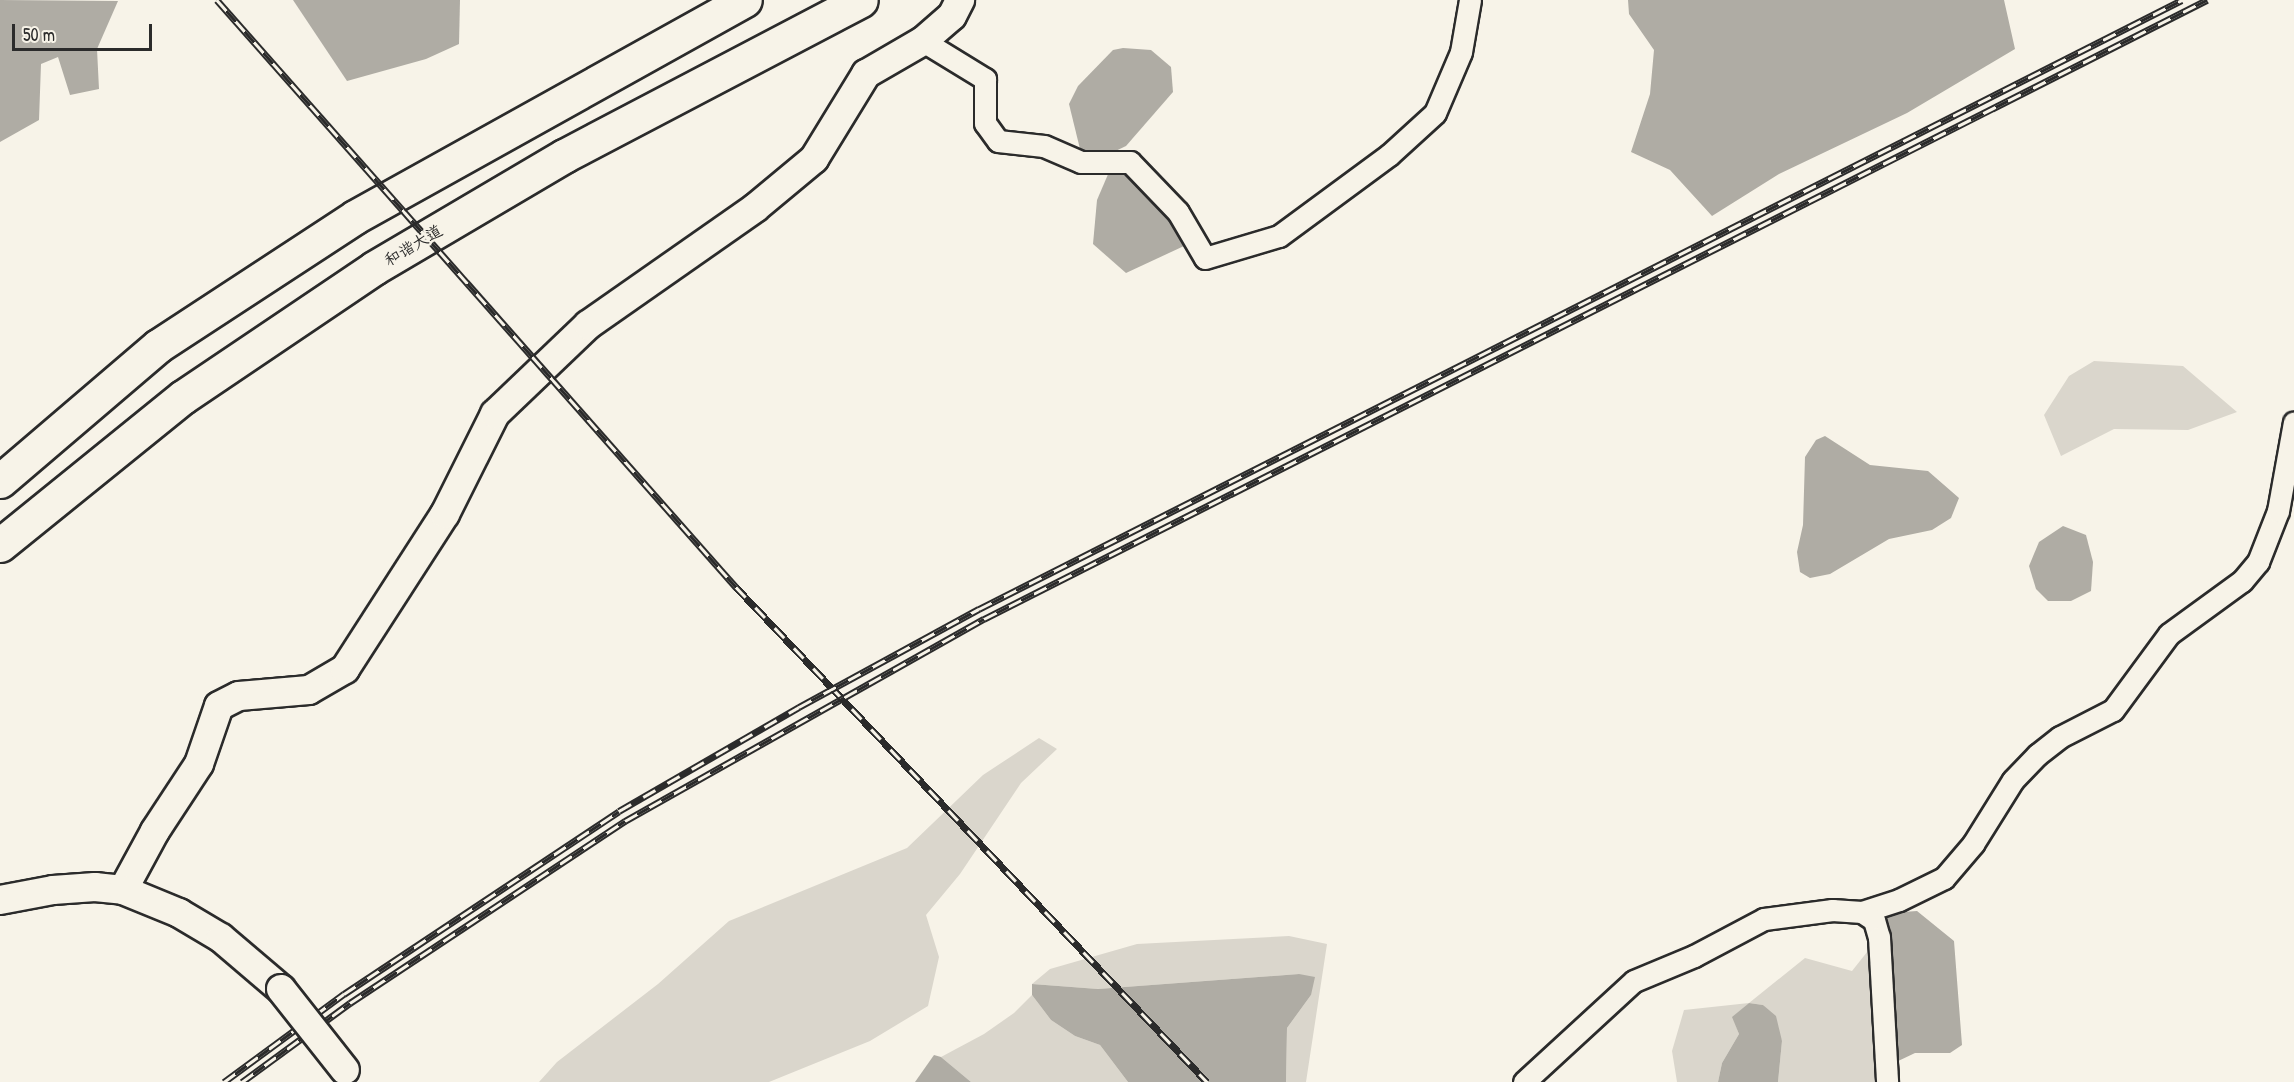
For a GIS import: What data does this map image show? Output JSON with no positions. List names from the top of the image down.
{
  "streets": {
    "highway": ["和谐大道"]
  },
  "scale_bar": "50 m"
}
